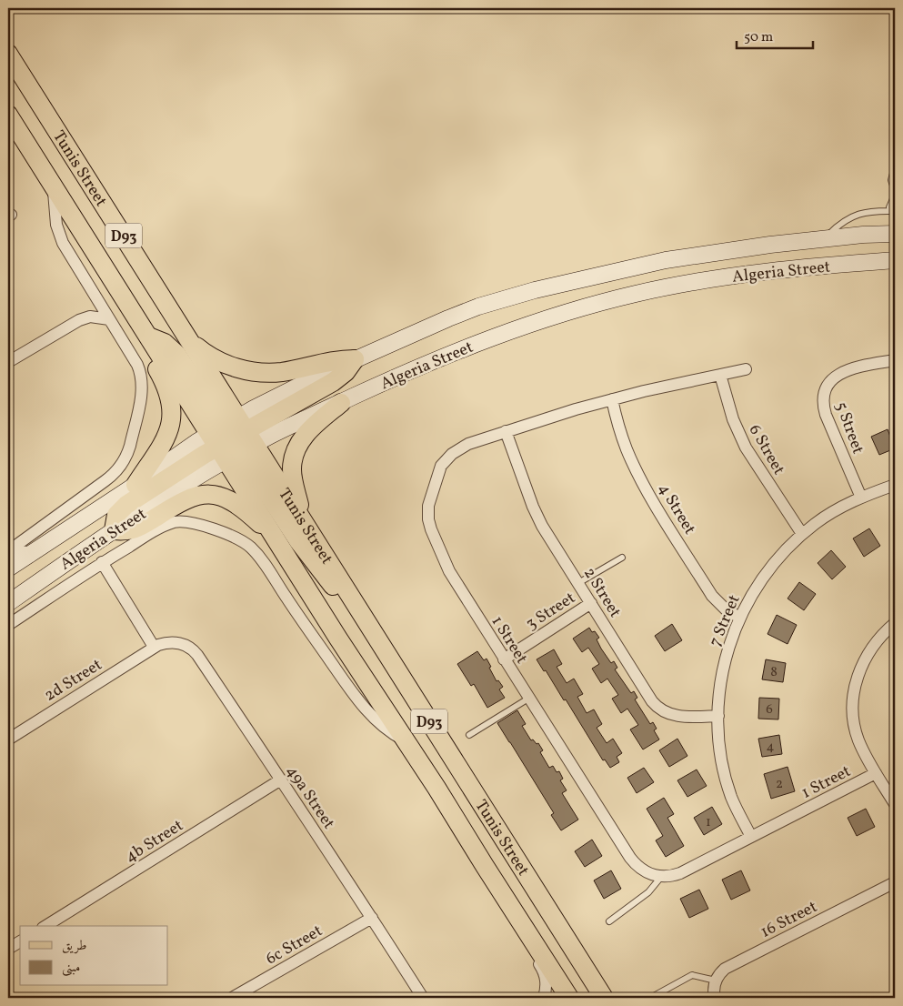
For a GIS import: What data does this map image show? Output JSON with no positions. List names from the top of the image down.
{
  "streets": {
    "main road": ["Tunis Street", "D93", "Algeria Street"],
    "street": [
      "5 Street",
      "6 Street",
      "4 Street",
      "2 Street",
      "3 Street",
      "7 Street",
      "1 Street",
      "2d Street",
      "49a Street",
      "4b Street",
      "16 Street",
      "6c Street"
    ]
  },
  "crossings": [
    ["Tunis Street", "Algeria Street"],
    ["5 Street", "7 Street"],
    ["6 Street", "7 Street"],
    ["6 Street", "1 Street"],
    ["4 Street", "7 Street"],
    ["4 Street", "1 Street"],
    ["2 Street", "3 Street"],
    ["2 Street", "7 Street"],
    ["2 Street", "1 Street"],
    ["3 Street", "1 Street"],
    ["7 Street", "1 Street"],
    ["2d Street", "49a Street"],
    ["49a Street", "4b Street"],
    ["49a Street", "6c Street"]
  ],
  "house_numbers": [
    "8",
    "6",
    "4",
    "2",
    "1"
  ],
  "legend": ["طريق", "مبنى"],
  "scale_bar": "50 m"
}
